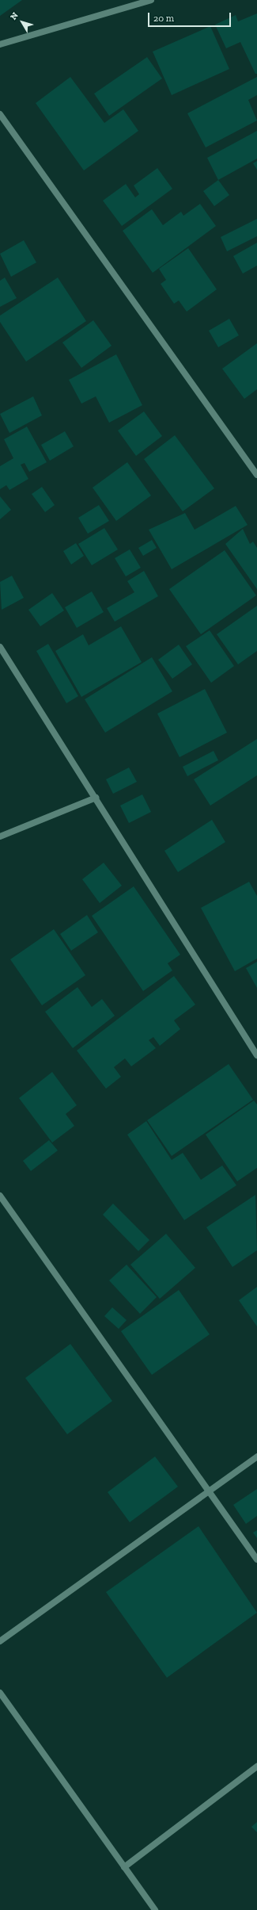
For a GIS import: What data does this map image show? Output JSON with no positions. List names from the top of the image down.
{
  "scale_bar": "20 m",
  "north": "top left"
}
